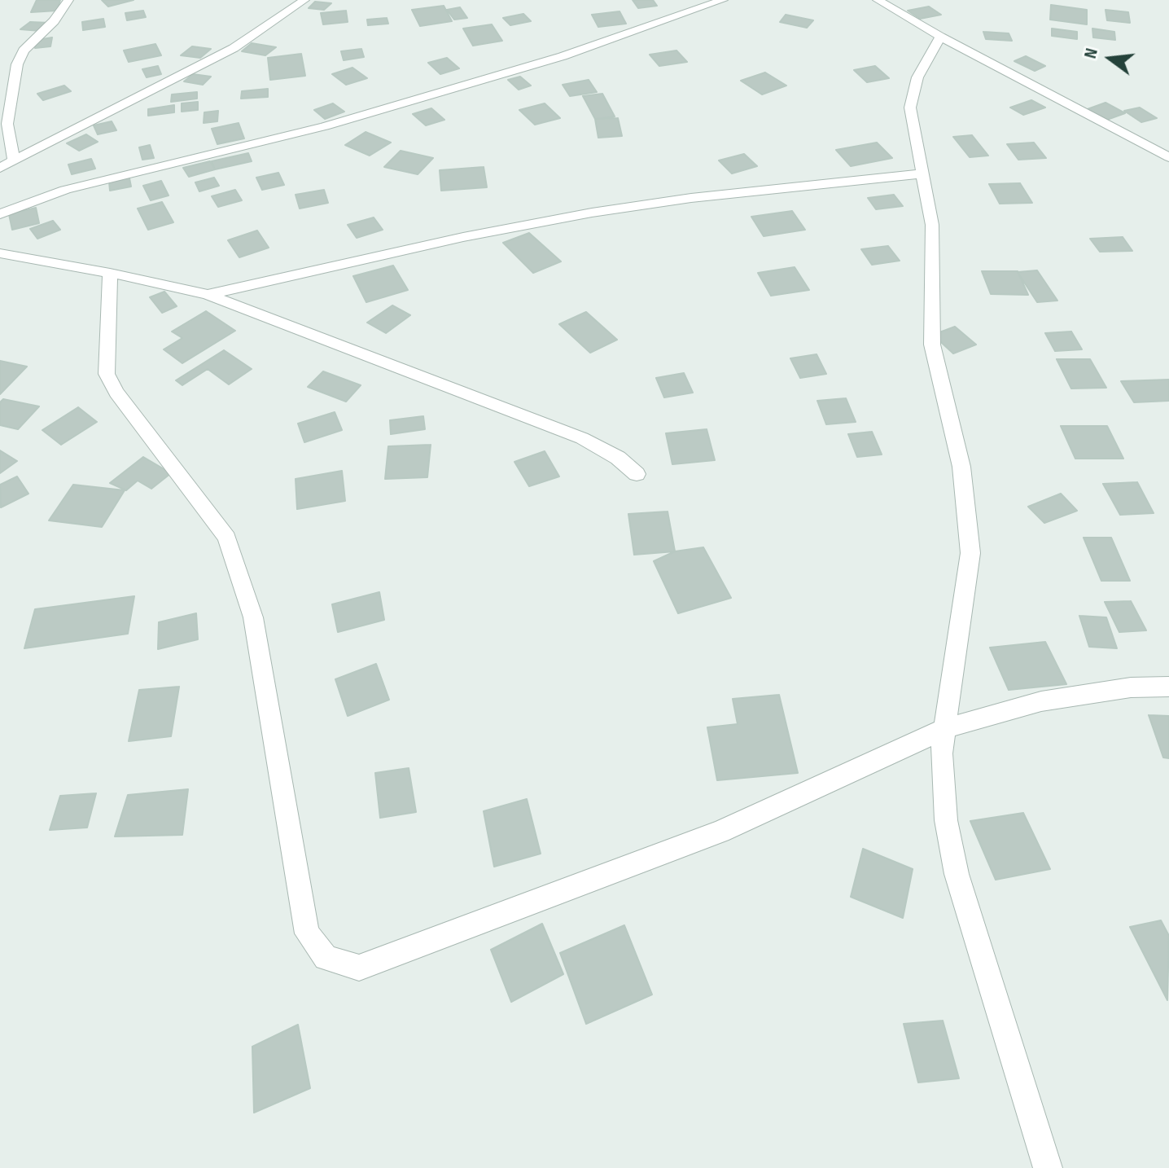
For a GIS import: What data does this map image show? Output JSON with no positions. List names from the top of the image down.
{
  "north": "left"
}
